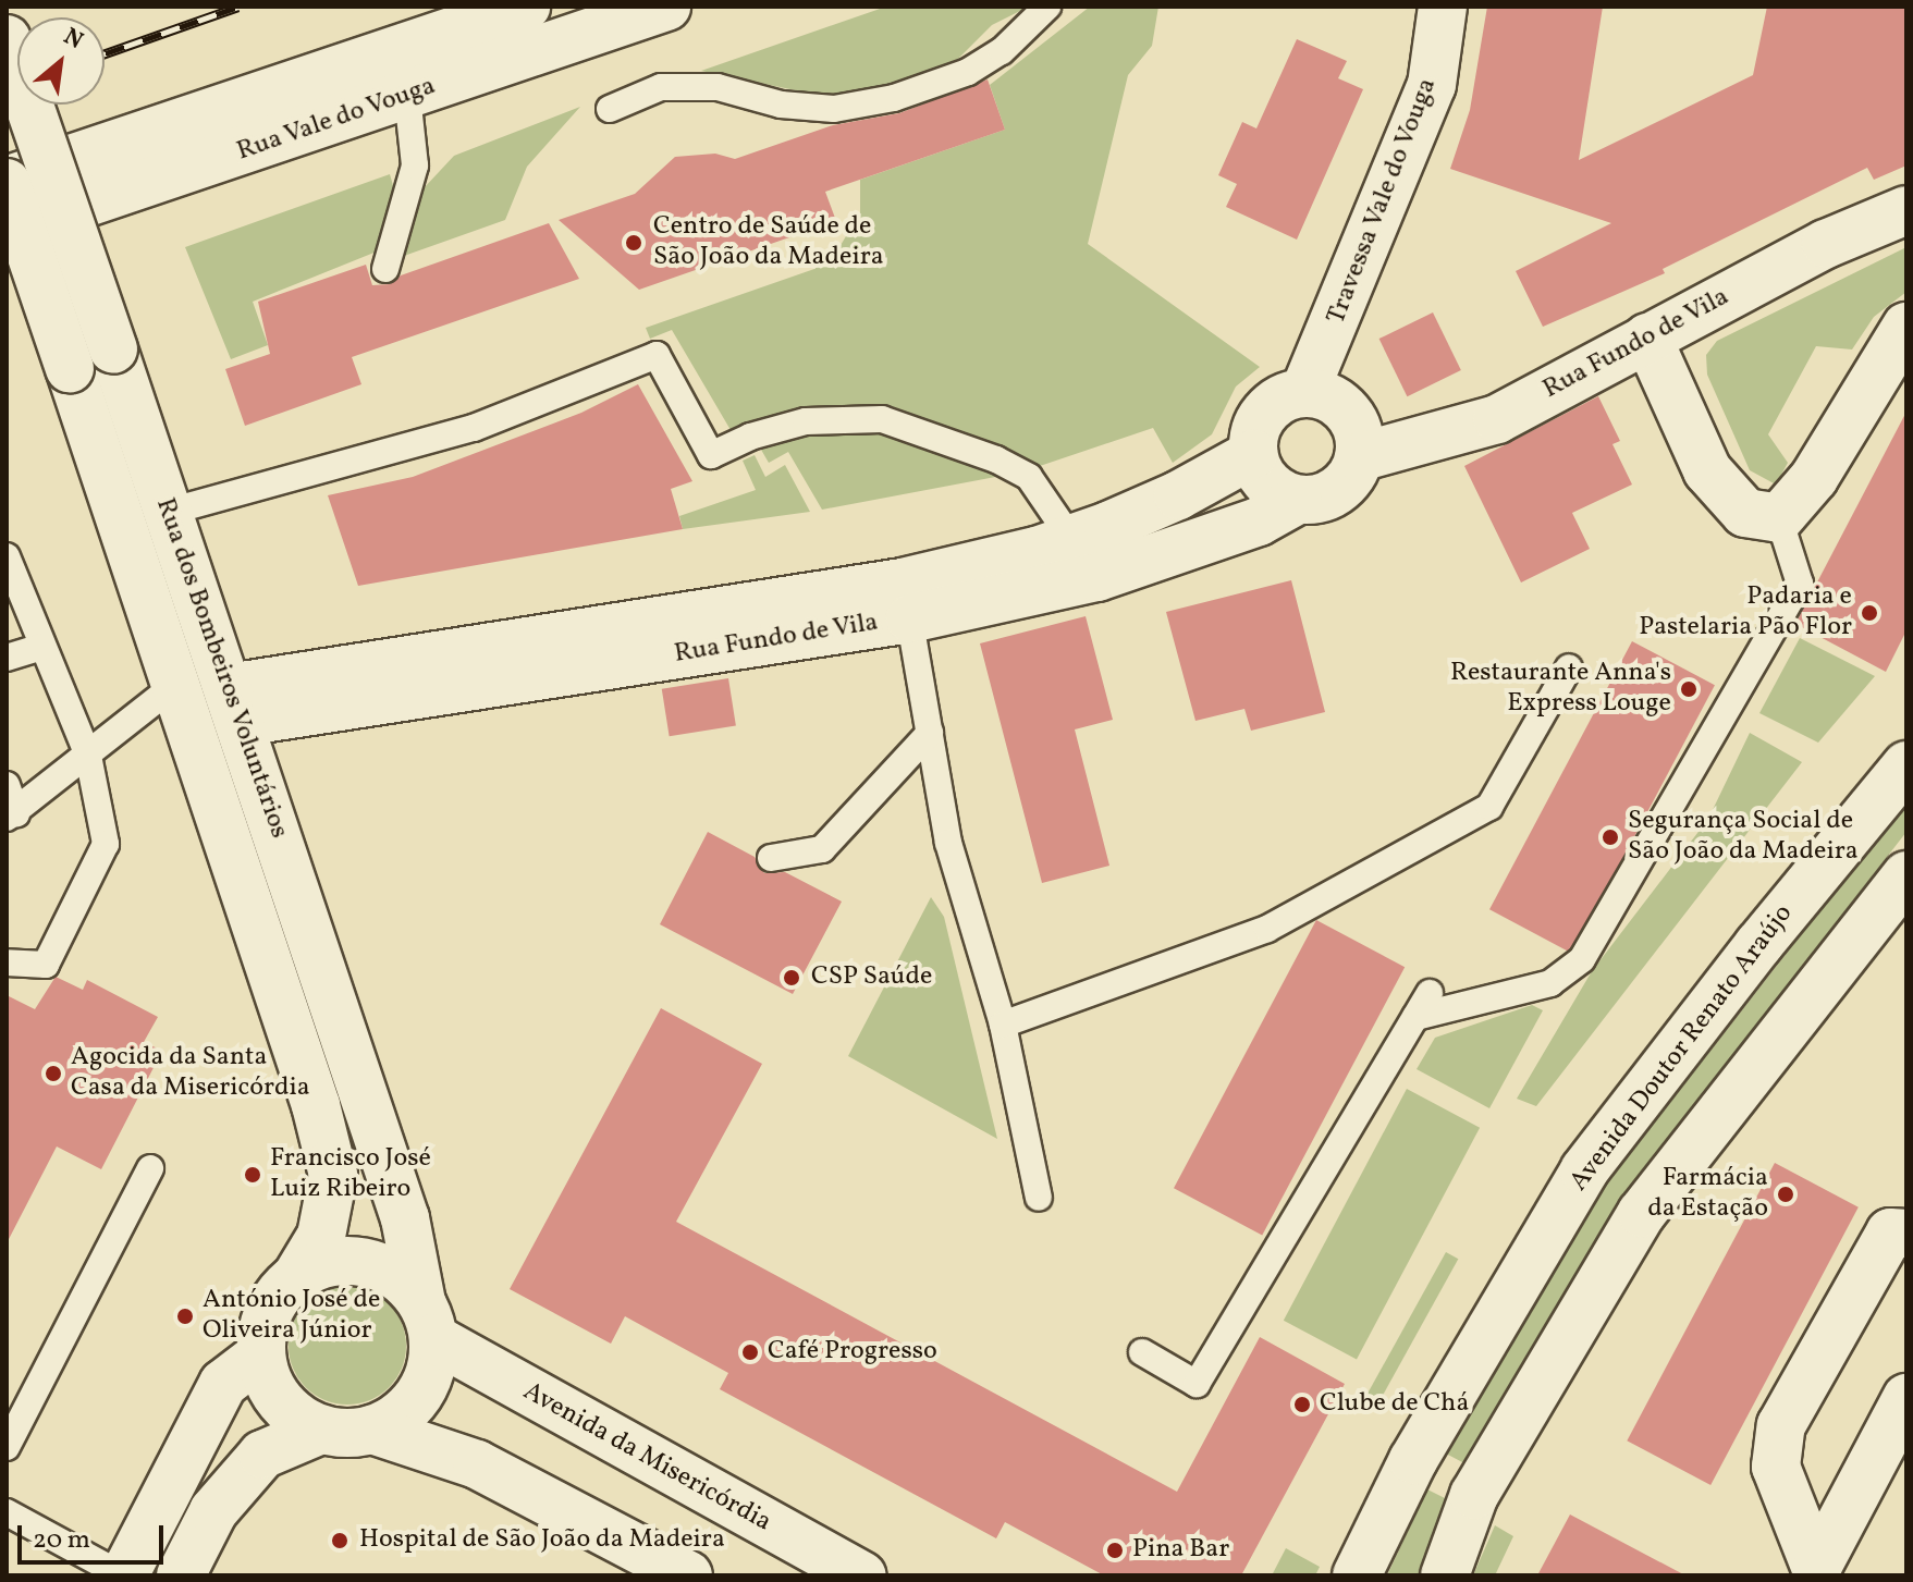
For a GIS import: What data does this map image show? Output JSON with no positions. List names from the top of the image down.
{
  "streets": {
    "street": [
      "Rua Vale do Vouga",
      "Travessa Vale do Vouga",
      "Rua Fundo de Vila",
      "Rua dos Bombeiros Voluntários",
      "Avenida Doutor Renato Araújo",
      "Avenida da Misericórdia"
    ]
  },
  "crossings": [
    ["Rua Vale do Vouga", "Rua dos Bombeiros Voluntários"],
    ["Travessa Vale do Vouga", "Rua Fundo de Vila"],
    ["Rua Fundo de Vila", "Rua dos Bombeiros Voluntários"],
    ["Rua dos Bombeiros Voluntários", "Avenida da Misericórdia"]
  ],
  "places": [
    "Centro de Saúde de São João da Madeira",
    "Padaria e Pastelaria Pão Flor",
    "Restaurante Anna's Express Louge",
    "Segurança Social de São João da Madeira",
    "CSP Saúde",
    "Agocida da Santa Casa da Misericórdia",
    "Francisco José Luiz Ribeiro",
    "Farmácia da Estação",
    "António José de Oliveira Júnior",
    "Café Progresso",
    "Clube de Chá",
    "Hospital de São João da Madeira",
    "Pina Bar"
  ],
  "scale_bar": "20 m",
  "north": "top right"
}
